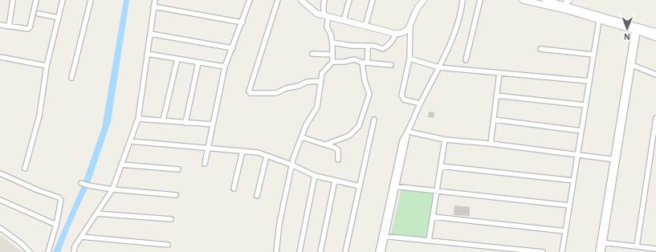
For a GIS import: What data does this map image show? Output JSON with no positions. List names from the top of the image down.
{
  "north": "bottom"
}
